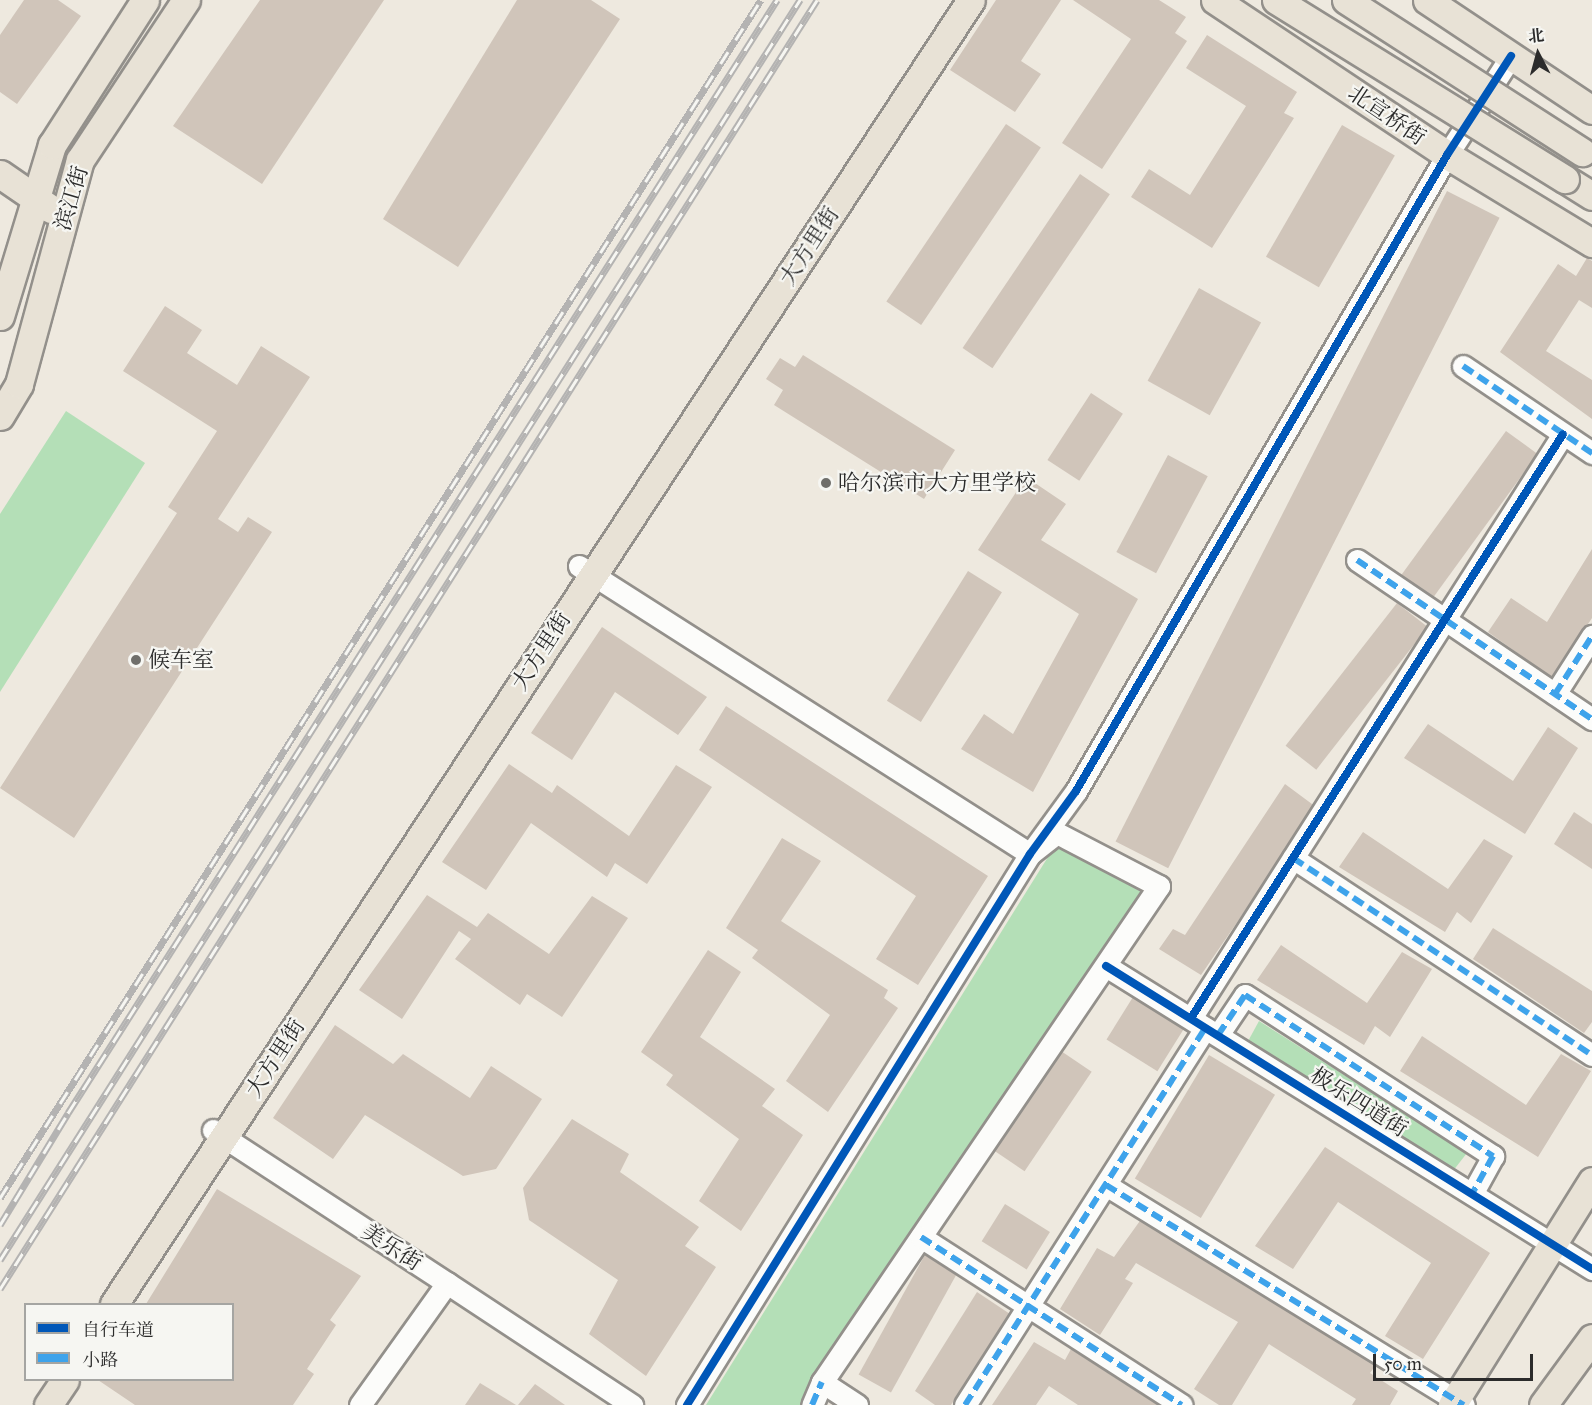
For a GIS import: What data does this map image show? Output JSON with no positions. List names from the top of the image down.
{
  "streets": {
    "main road": ["北宣桥街", "滨江街", "大方里街"],
    "street": ["极乐四道街", "美乐街"]
  },
  "crossings": [
    ["大方里街", "美乐街"]
  ],
  "places": ["哈尔滨市大方里学校", "候车室"],
  "legend": ["自行车道", "小路"],
  "scale_bar": "50 m",
  "north": "top"
}
